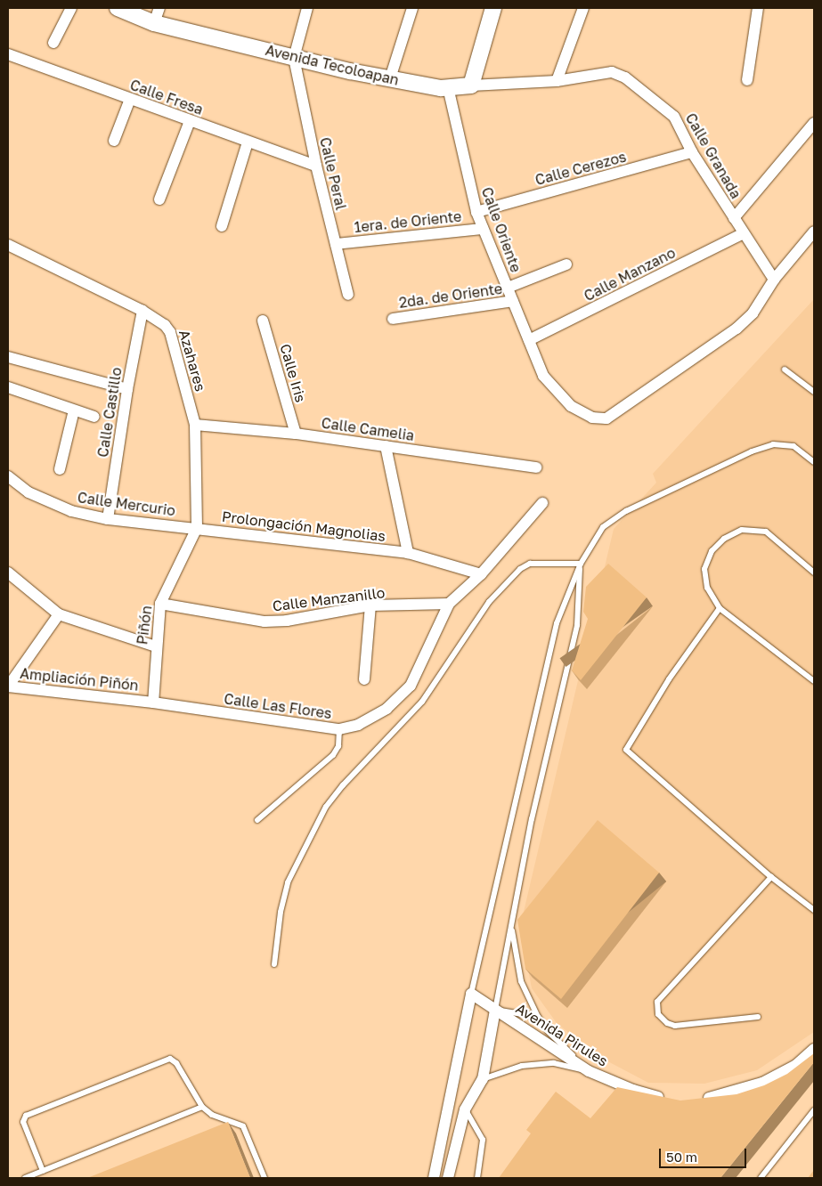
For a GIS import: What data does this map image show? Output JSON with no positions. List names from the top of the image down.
{
  "streets": {
    "street": [
      "Avenida Tecoloapan",
      "Calle Fresa",
      "Calle Granada",
      "Calle Cerezos",
      "Calle Peral",
      "1era. de Oriente",
      "Calle Oriente",
      "Calle Manzano",
      "2da. de Oriente",
      "Azahares",
      "Calle Iris",
      "Calle Castillo",
      "Calle Camelia",
      "Calle Mercurio",
      "Prolongación Magnolias",
      "Calle Manzanillo",
      "Piñón",
      "Ampliación Piñón",
      "Calle Las Flores",
      "Avenida Pirules"
    ]
  },
  "crossings": [
    ["Avenida Tecoloapan", "Calle Granada"],
    ["Avenida Tecoloapan", "Calle Peral"],
    ["Avenida Tecoloapan", "Calle Oriente"],
    ["Calle Fresa", "Calle Peral"],
    ["Calle Granada", "Calle Cerezos"],
    ["Calle Granada", "Calle Oriente"],
    ["Calle Granada", "Calle Manzano"],
    ["Calle Cerezos", "Calle Oriente"],
    ["Calle Peral", "1era. de Oriente"],
    ["1era. de Oriente", "Calle Oriente"],
    ["Calle Oriente", "Calle Manzano"],
    ["Calle Oriente", "2da. de Oriente"],
    ["Azahares", "Calle Castillo"],
    ["Azahares", "Calle Camelia"],
    ["Azahares", "Calle Mercurio"],
    ["Azahares", "Prolongación Magnolias"],
    ["Azahares", "Piñón"],
    ["Calle Iris", "Calle Camelia"],
    ["Calle Castillo", "Calle Mercurio"],
    ["Calle Camelia", "Prolongación Magnolias"],
    ["Calle Mercurio", "Prolongación Magnolias"],
    ["Calle Mercurio", "Piñón"],
    ["Prolongación Magnolias", "Piñón"],
    ["Calle Manzanillo", "Piñón"],
    ["Calle Manzanillo", "Calle Las Flores"],
    ["Piñón", "Ampliación Piñón"],
    ["Piñón", "Calle Las Flores"],
    ["Ampliación Piñón", "Calle Las Flores"]
  ],
  "scale_bar": "50 m"
}
